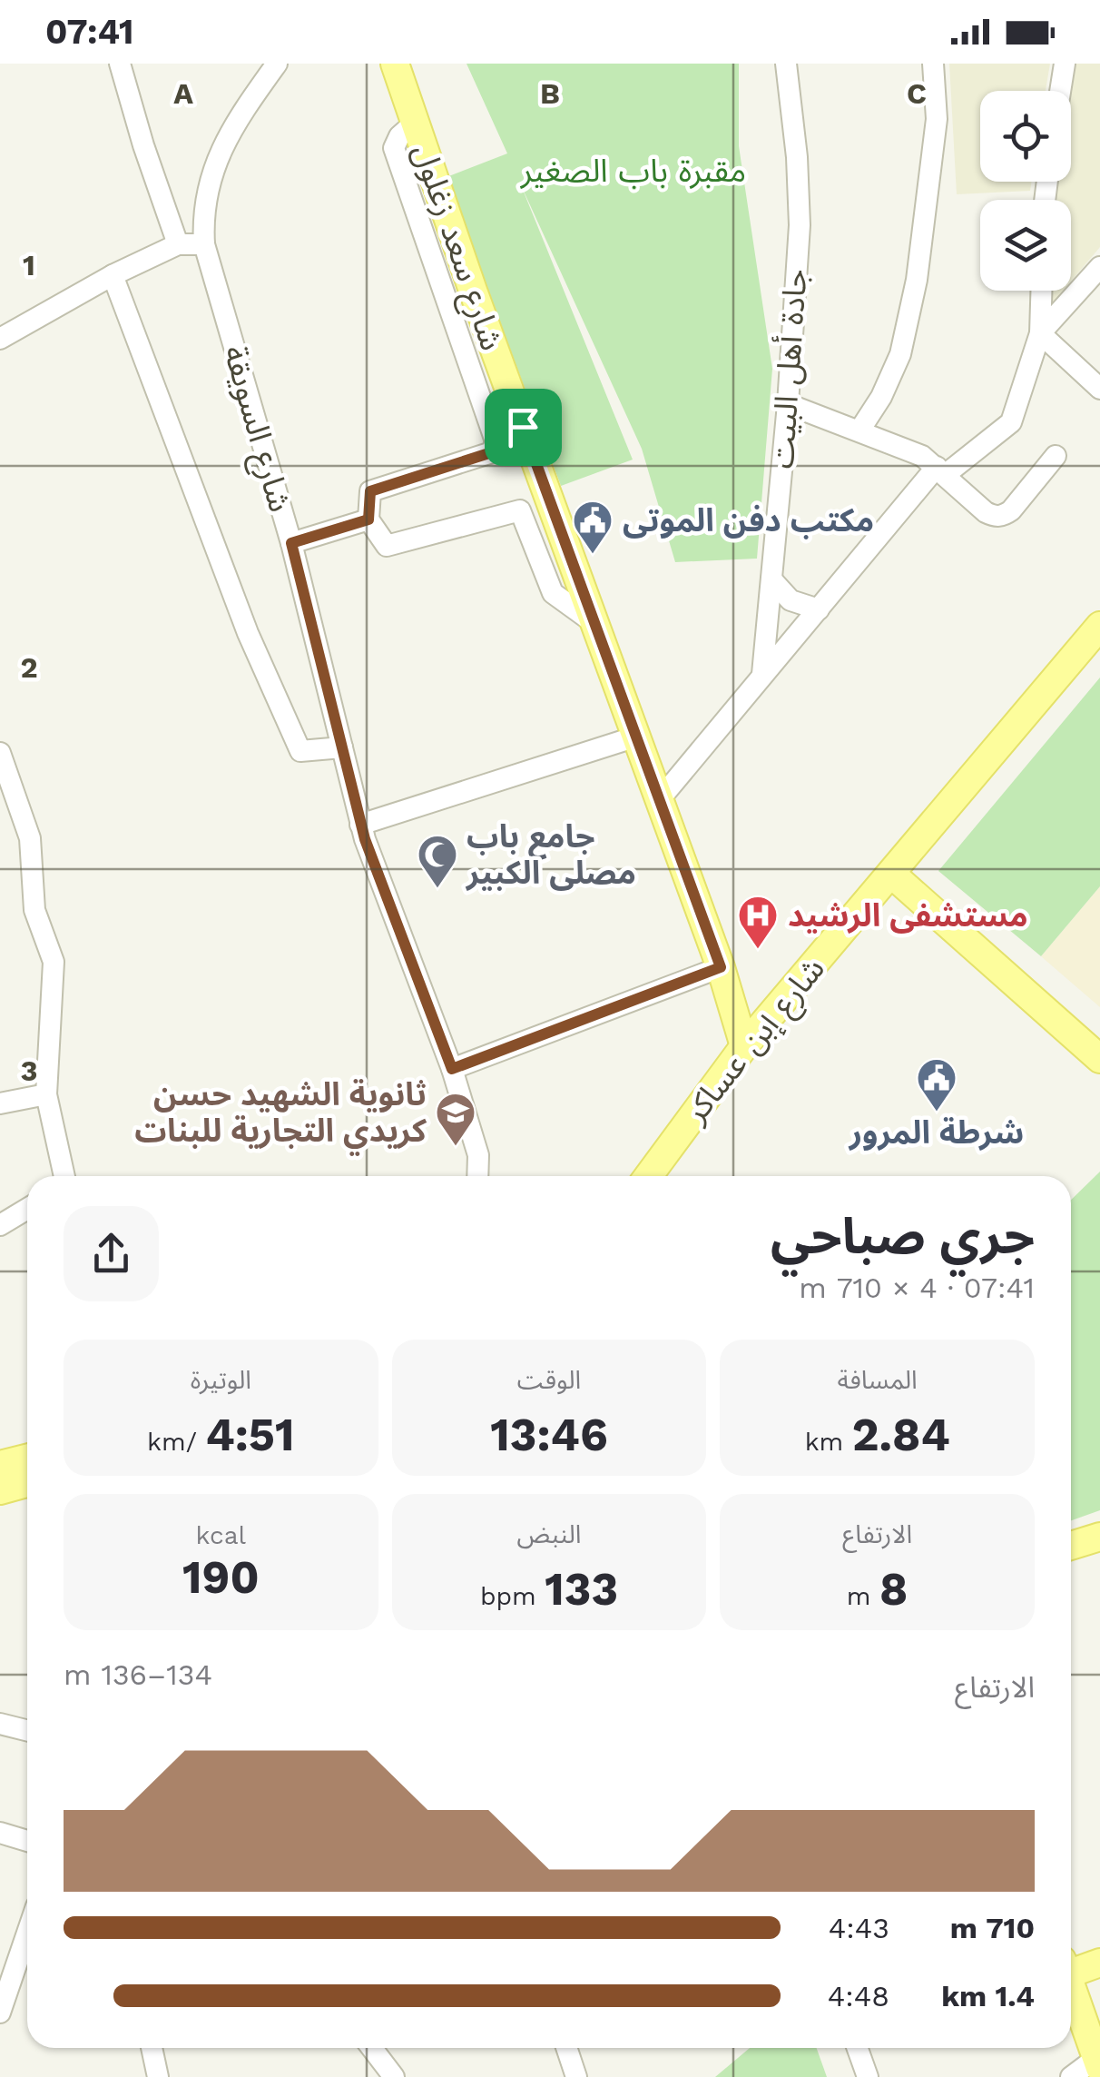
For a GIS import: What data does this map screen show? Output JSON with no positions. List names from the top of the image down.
{
  "streets": {
    "main road": ["شارع سعد زغلول", "شارع إبن عساكر"],
    "street": ["جادة أهل البيت", "شارع السويقة"]
  },
  "crossings": [
    ["شارع سعد زغلول", "شارع إبن عساكر"]
  ],
  "parks": ["مقبرة باب الصغير"],
  "places": {
    "public building": ["مكتب دفن الموتى", "شرطة المرور"],
    "mosque": ["جامع باب مصلى الكبير"],
    "hospital": ["مستشفى الرشيد"],
    "school or university": ["ثانوية الشهيد حسن كريدي التجارية للبنات"]
  },
  "page": {
    "status": "07:41",
    "heading": ["جري صباحي", "07:41 · 4 × 710 m"],
    "stats": [
      ["المسافة", "2.84 km"],
      ["الوقت", "13:46"],
      ["الوتيرة", "4:51 /km"],
      ["الارتفاع", "8 m"],
      ["النبض", "133 bpm"],
      ["kcal", "190"]
    ],
    "chart": ["الارتفاع", "134–136 m"],
    "list": [
      {
        "name": "710 m",
        "note": "4:43"
      },
      {
        "name": "1.4 km",
        "note": "4:48"
      }
    ]
  },
  "grid": {
    "columns": ["A", "B", "C"],
    "rows": ["1", "2", "3"]
  }
}
